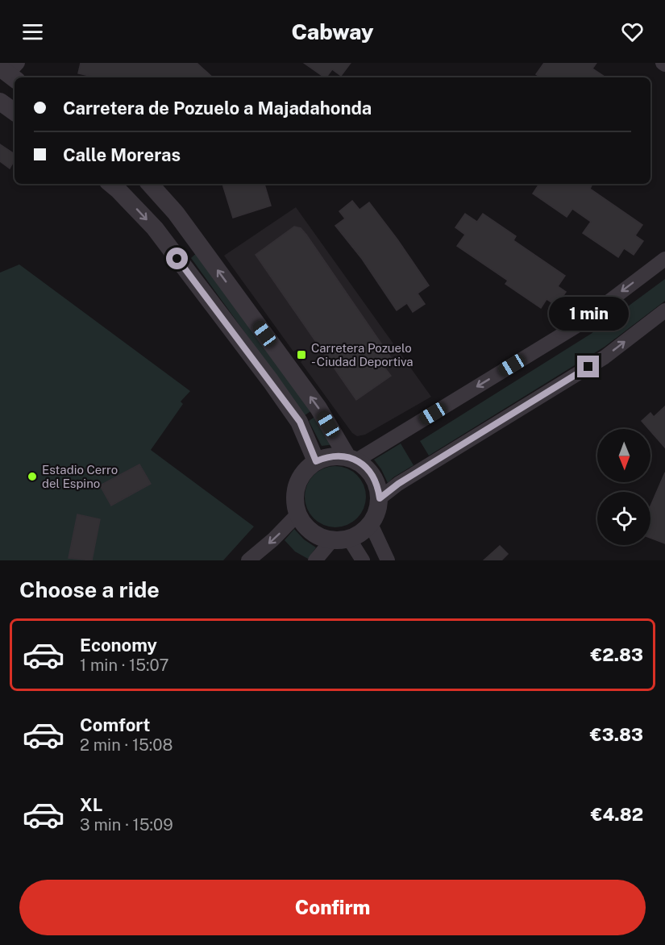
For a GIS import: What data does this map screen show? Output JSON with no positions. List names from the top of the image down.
{
  "places": {
    "transit": ["Carretera Pozuelo - Ciudad Deportiva"],
    "other": ["Estadio Cerro del Espino"]
  },
  "north": "bottom",
  "page": {
    "header": "Cabway",
    "banner": ["Carretera de Pozuelo a Majadahonda", "Calle Moreras"],
    "bubble": "1 min",
    "heading": "Choose a ride",
    "list": [
      {
        "name": "Economy",
        "note": "1 min · 15:07",
        "value": "€2.83"
      },
      {
        "name": "Comfort",
        "note": "2 min · 15:08",
        "value": "€3.83"
      },
      {
        "name": "XL",
        "note": "3 min · 15:09",
        "value": "€4.82"
      }
    ],
    "buttons": "Confirm"
  }
}
